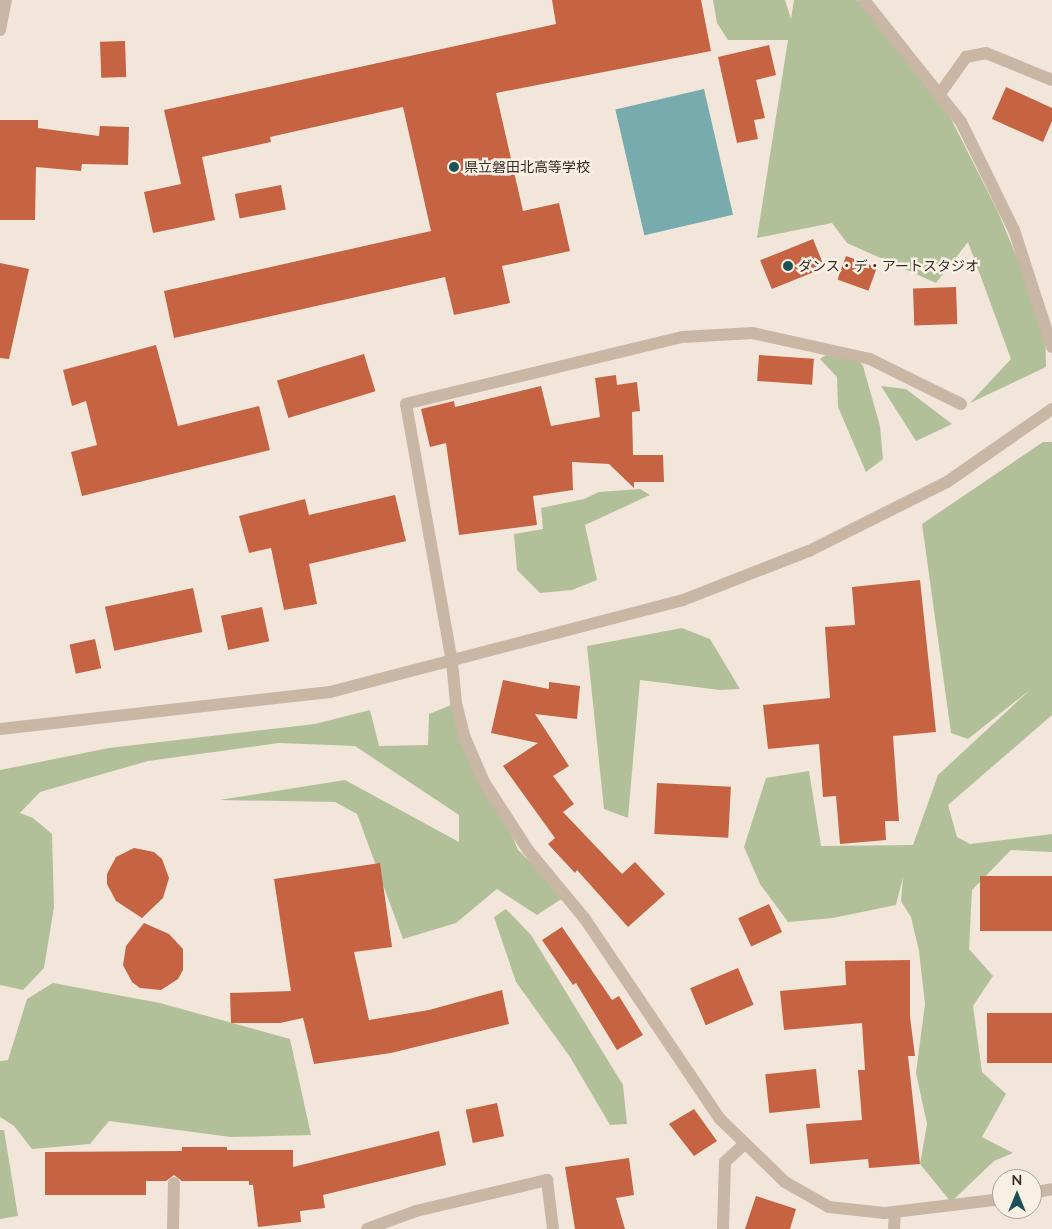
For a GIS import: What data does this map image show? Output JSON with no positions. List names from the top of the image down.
{
  "places": ["県立磐田北高等学校", "ダンス・デ・アートスタジオ"],
  "north": "top"
}
